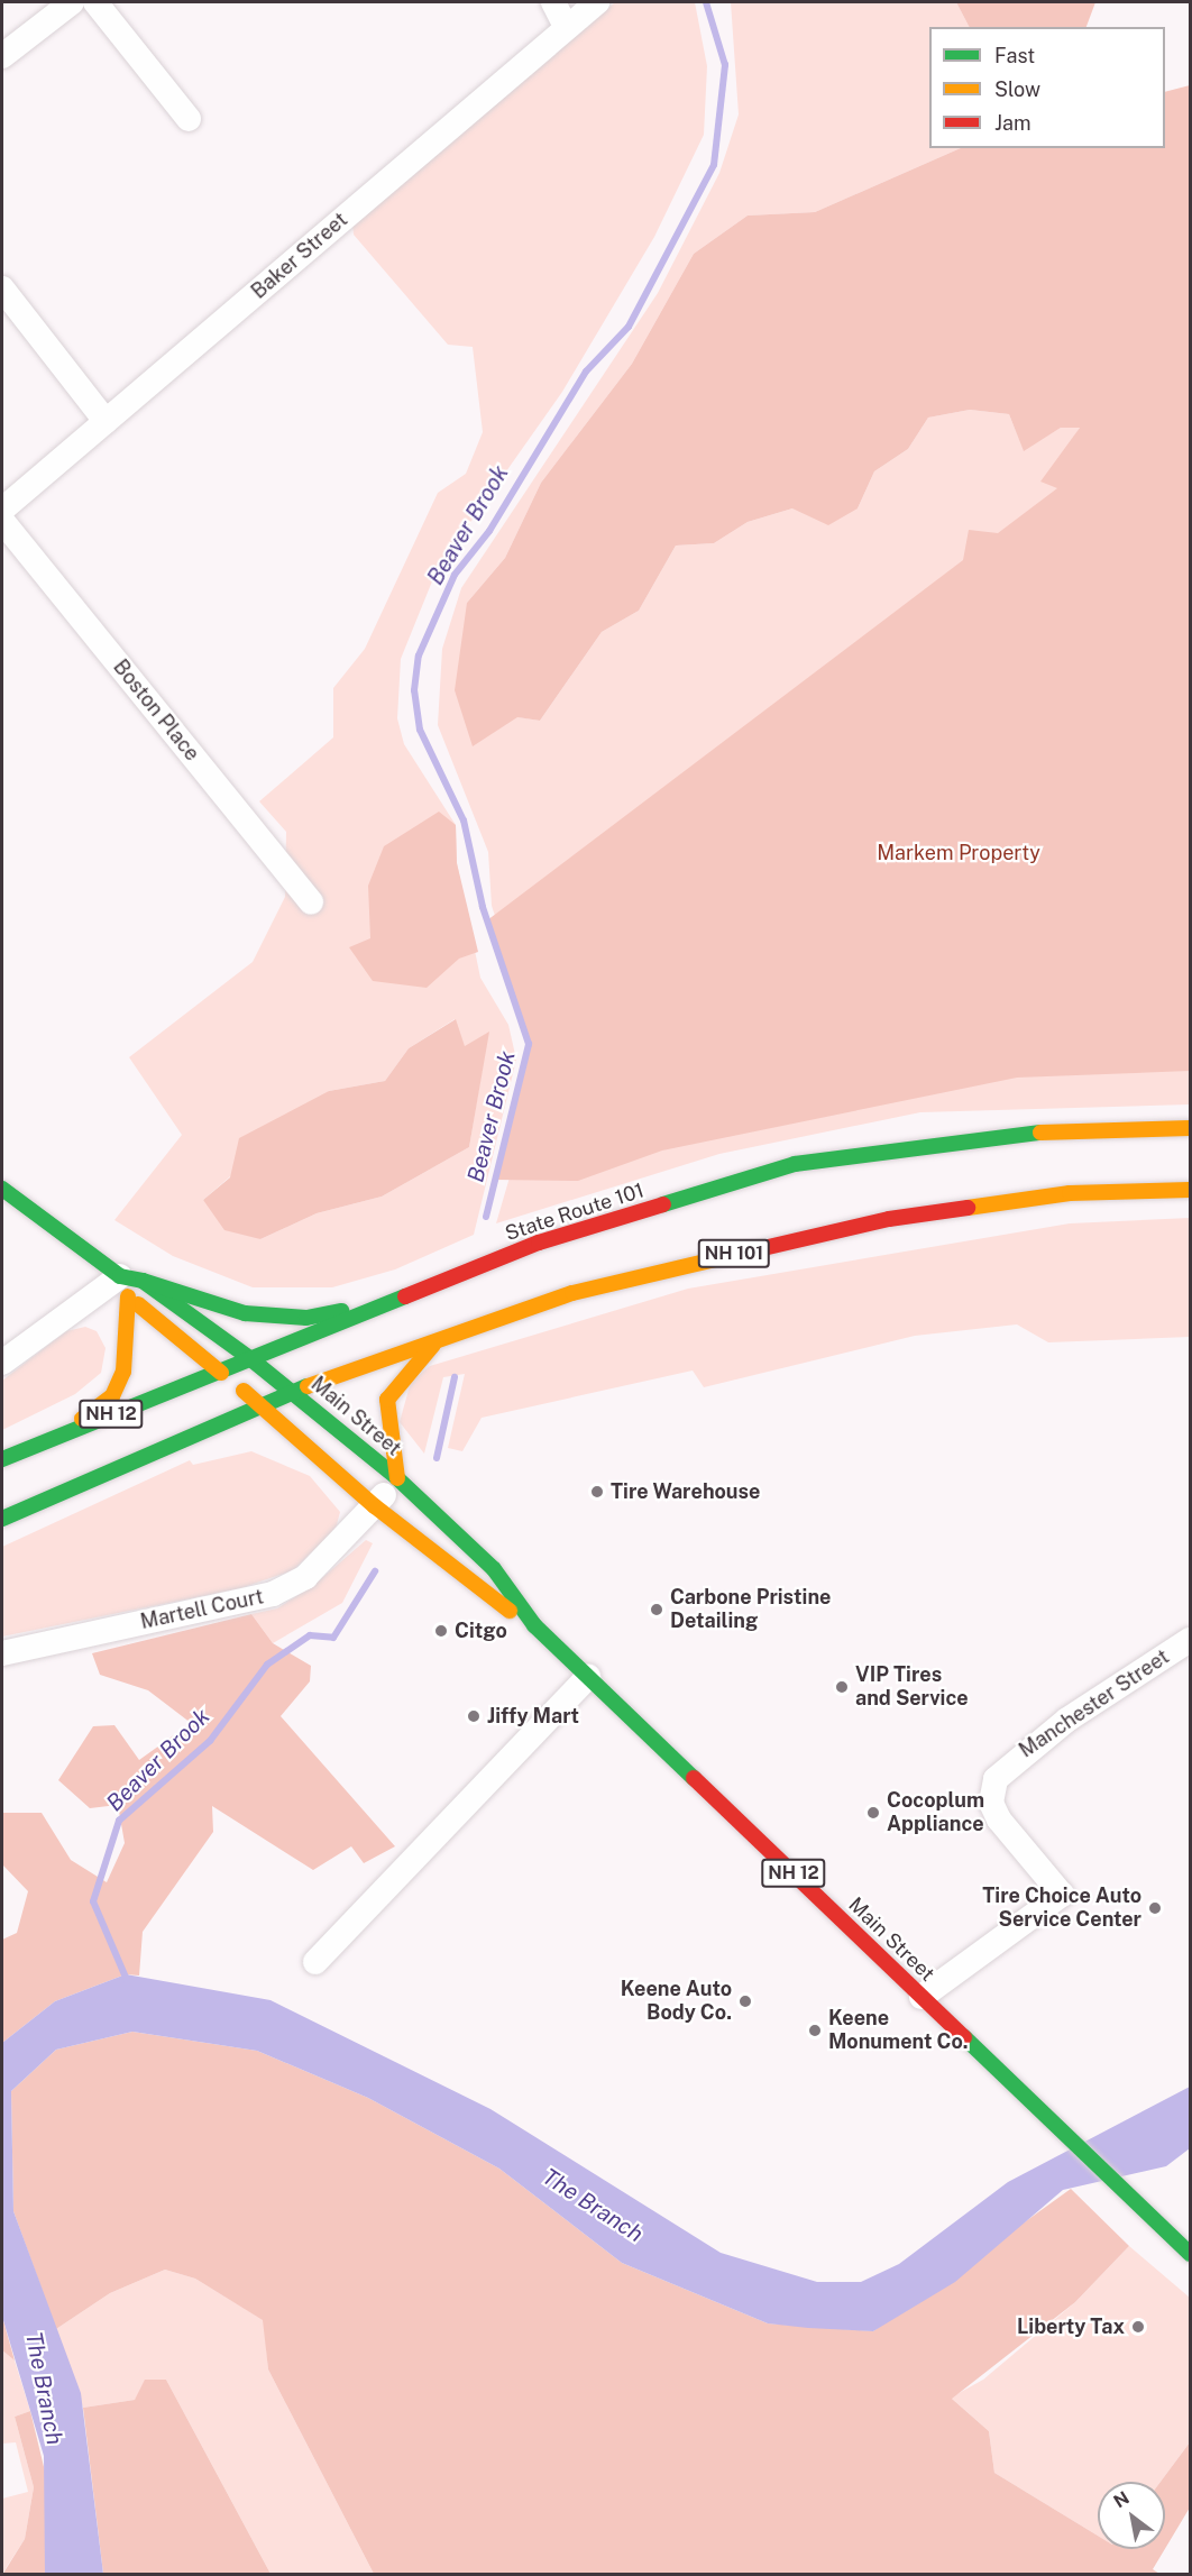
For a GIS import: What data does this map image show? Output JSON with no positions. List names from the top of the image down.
{
  "streets": {
    "main road": [
      "State Route 101",
      "NH 101",
      "NH 12",
      "Main Street"
    ],
    "street": [
      "Baker Street",
      "Boston Place",
      "Martell Court",
      "Manchester Street"
    ]
  },
  "crossings": [
    ["State Route 101", "Main Street"],
    ["NH 101", "NH 12"],
    ["NH 101", "Main Street"],
    ["NH 12", "Main Street"],
    ["Main Street", "Martell Court"],
    ["Main Street", "Manchester Street"]
  ],
  "water": ["Beaver Brook", "The Branch"],
  "parks": ["Markem Property"],
  "places": [
    "Tire Warehouse",
    "Carbone Pristine Detailing",
    "Citgo",
    "VIP Tires and Service",
    "Jiffy Mart",
    "Cocoplum Appliance",
    "Tire Choice Auto Service Center",
    "Keene Auto Body Co.",
    "Keene Monument Co.",
    "Liberty Tax"
  ],
  "legend": ["Fast", "Slow", "Jam"],
  "north": "top left"
}
